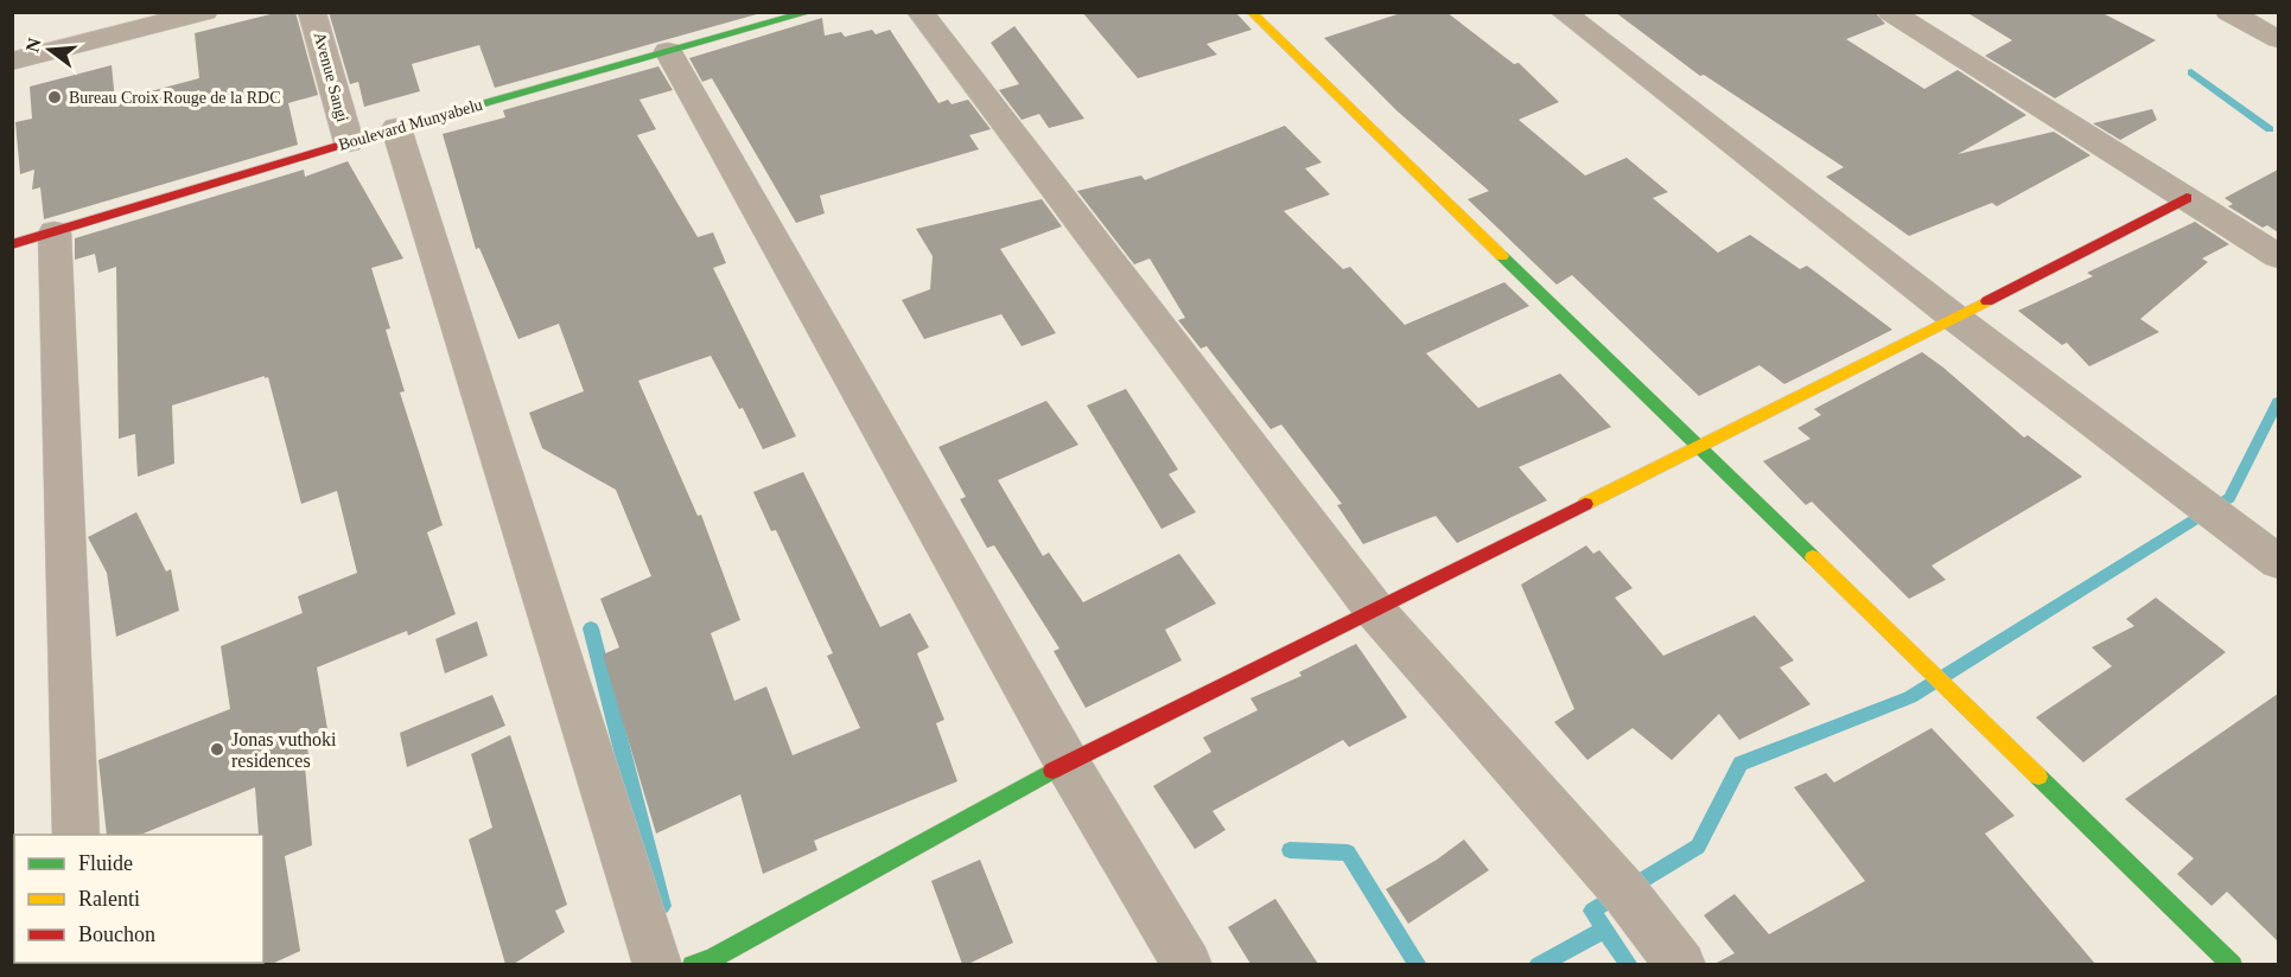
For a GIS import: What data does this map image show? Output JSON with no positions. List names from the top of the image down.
{
  "streets": {
    "street": ["Avenue Sangi", "Boulevard Munyabelu"]
  },
  "crossings": [
    ["Avenue Sangi", "Boulevard Munyabelu"]
  ],
  "places": ["Bureau Croix Rouge de la RDC", "Jonas vuthoki residences"],
  "legend": ["Fluide", "Ralenti", "Bouchon"],
  "north": "left"
}
